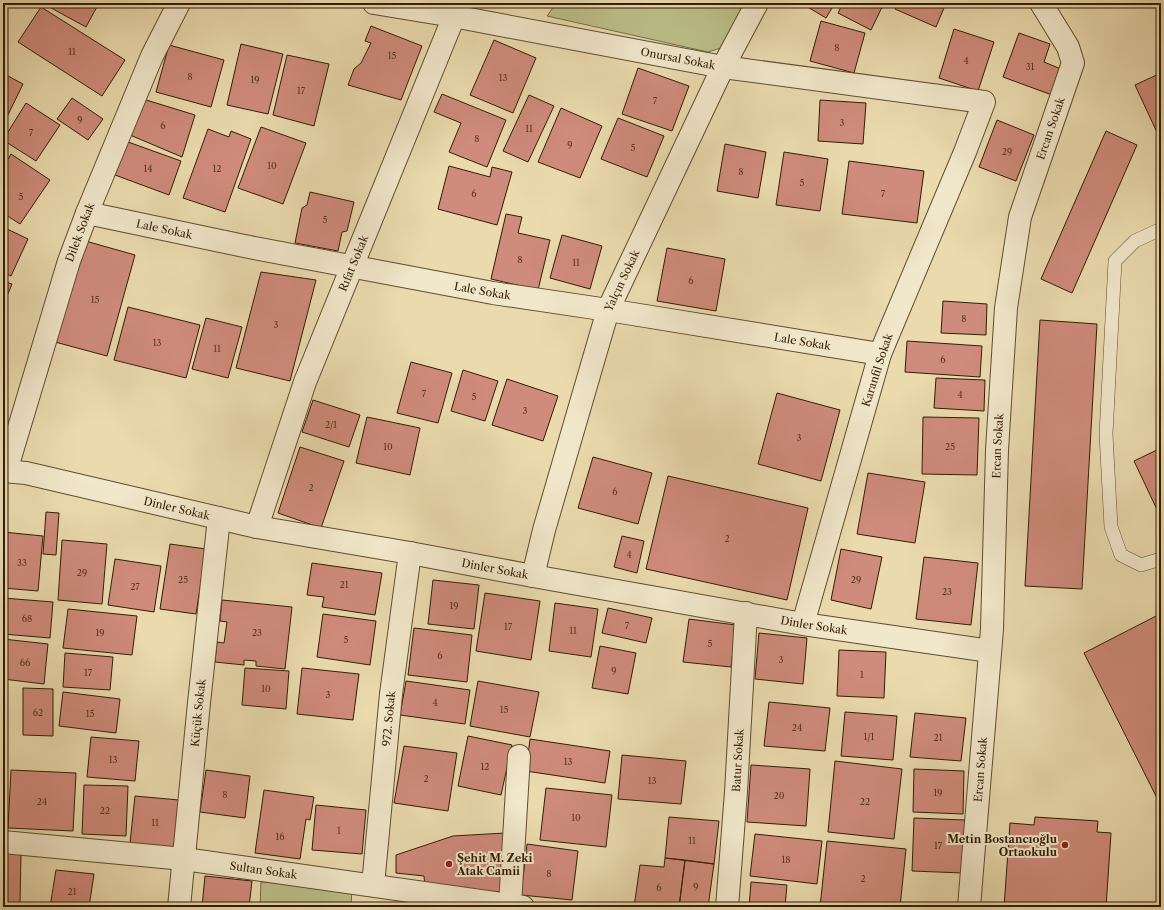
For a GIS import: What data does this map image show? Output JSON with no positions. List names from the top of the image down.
{
  "streets": {
    "street": [
      "Onursal Sokak",
      "Ercan Sokak",
      "Lale Sokak",
      "Dilek Sokak",
      "Rıfat Sokak",
      "Yalçın Sokak",
      "Karanfil Sokak",
      "Dinler Sokak",
      "Küçük Sokak",
      "972. Sokak",
      "Batur Sokak",
      "Sultan Sokak"
    ]
  },
  "crossings": [
    ["Onursal Sokak", "Rıfat Sokak"],
    ["Onursal Sokak", "Yalçın Sokak"],
    ["Onursal Sokak", "Karanfil Sokak"],
    ["Ercan Sokak", "Dinler Sokak"],
    ["Lale Sokak", "Dilek Sokak"],
    ["Lale Sokak", "Rıfat Sokak"],
    ["Lale Sokak", "Yalçın Sokak"],
    ["Lale Sokak", "Karanfil Sokak"],
    ["Dilek Sokak", "Dinler Sokak"],
    ["Rıfat Sokak", "Dinler Sokak"],
    ["Yalçın Sokak", "Dinler Sokak"],
    ["Karanfil Sokak", "Dinler Sokak"],
    ["Dinler Sokak", "Küçük Sokak"],
    ["Dinler Sokak", "972. Sokak"],
    ["Dinler Sokak", "Batur Sokak"],
    ["Küçük Sokak", "Sultan Sokak"],
    ["972. Sokak", "Sultan Sokak"]
  ],
  "places": ["Metin Bostancıoğlu Ortaokulu", "Şehit M. Zeki Atak Camii"],
  "house_numbers": [
    "8",
    "11",
    "15",
    "4",
    "31",
    "8",
    "13",
    "19",
    "17",
    "7",
    "9",
    "3",
    "6",
    "11",
    "7",
    "8",
    "9",
    "5",
    "29",
    "10",
    "14",
    "12",
    "8",
    "5",
    "6",
    "7",
    "5",
    "5",
    "8",
    "11",
    "6",
    "15",
    "8",
    "3",
    "13",
    "11",
    "6",
    "7",
    "4",
    "5",
    "3",
    "2/1",
    "3",
    "10",
    "25",
    "2",
    "6",
    "2",
    "4",
    "33",
    "29",
    "25",
    "29",
    "21",
    "27",
    "23",
    "19",
    "68",
    "7",
    "17",
    "11",
    "19",
    "23",
    "5",
    "5",
    "6",
    "3",
    "66",
    "9",
    "17",
    "1",
    "10",
    "3",
    "4",
    "15",
    "62",
    "15",
    "24",
    "1/1",
    "21",
    "13",
    "13",
    "12",
    "2",
    "13",
    "19",
    "8",
    "20",
    "24",
    "22",
    "22",
    "10",
    "11",
    "1",
    "16",
    "11",
    "17",
    "18",
    "8",
    "2",
    "9",
    "6",
    "21"
  ]
}
